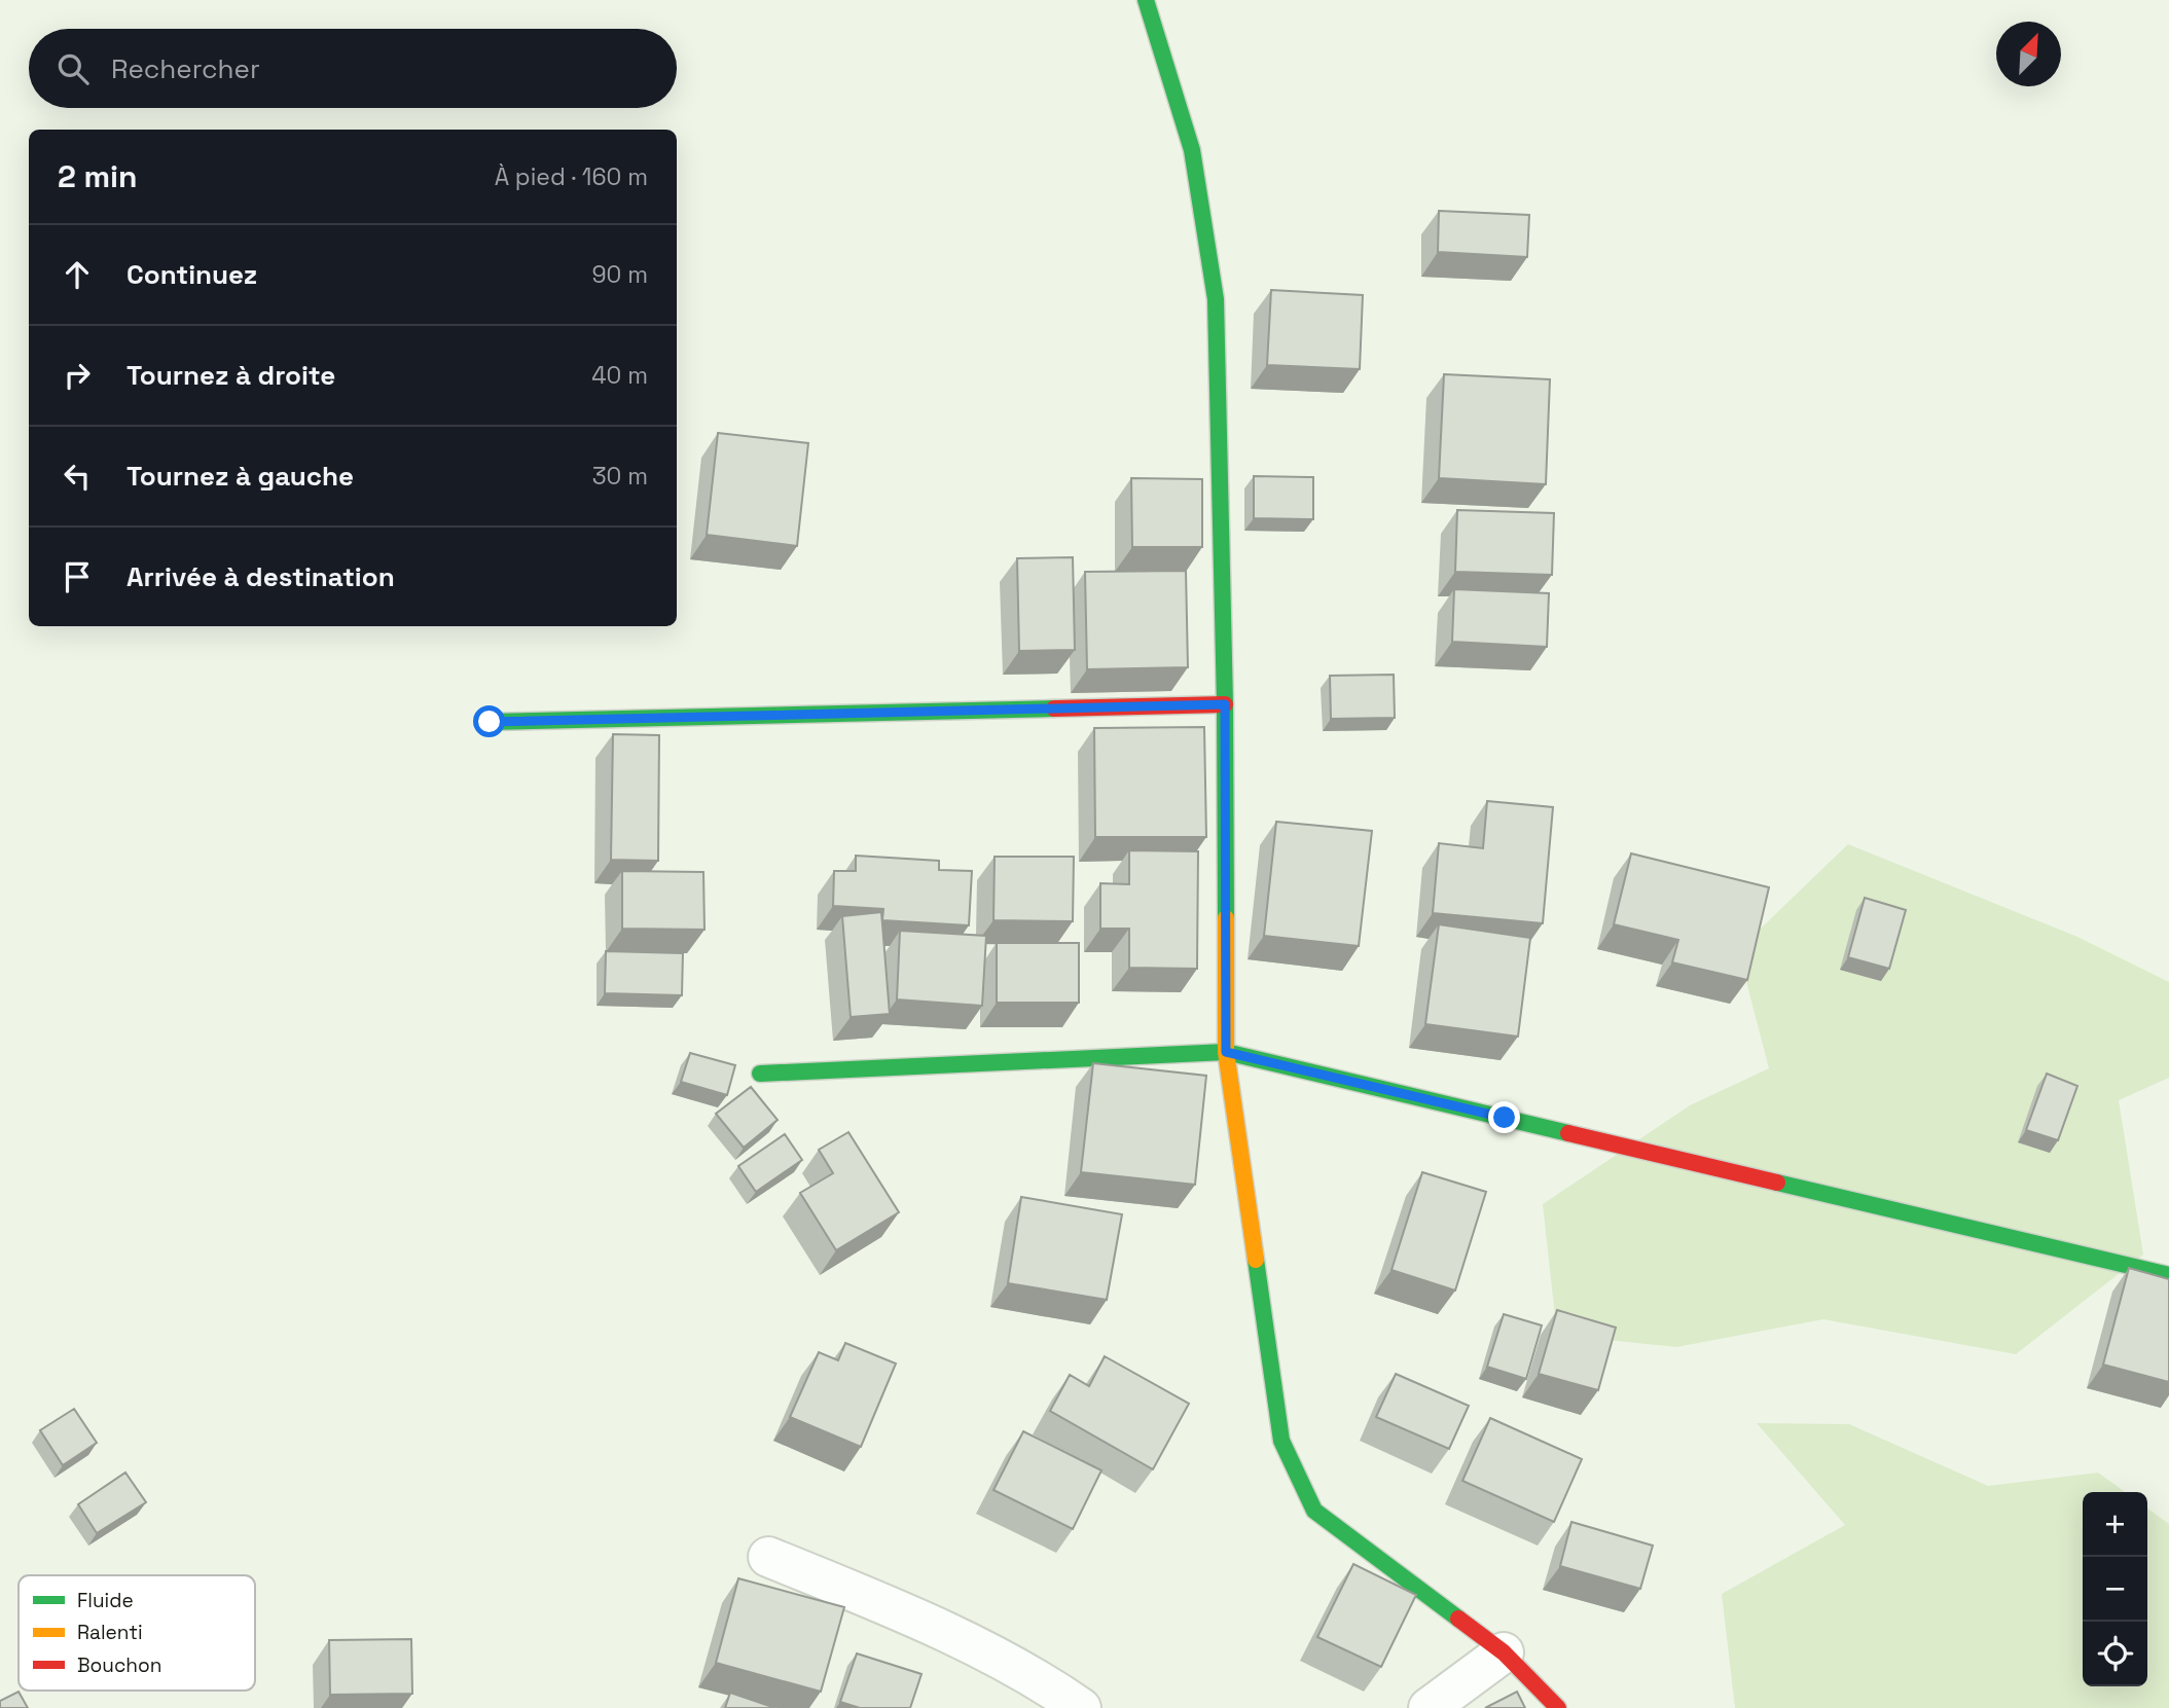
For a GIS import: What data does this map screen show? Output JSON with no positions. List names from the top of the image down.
{
  "legend": ["Fluide", "Ralenti", "Bouchon"],
  "north": "top right",
  "page": {
    "search": "Rechercher",
    "heading": ["2 min", "À pied · 160 m"],
    "list": [
      ["Continuez", "90 m"],
      ["Tournez à droite", "40 m"],
      ["Tournez à gauche", "30 m"],
      "Arrivée à destination"
    ],
    "map_buttons": ["+", "−"]
  }
}
